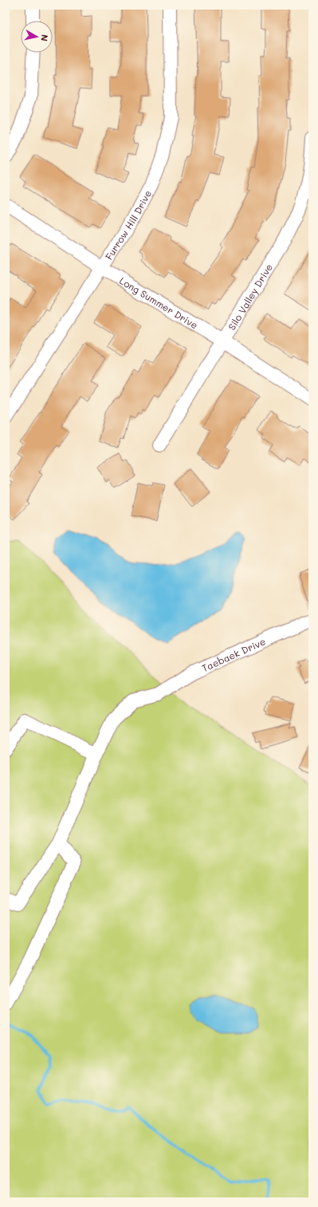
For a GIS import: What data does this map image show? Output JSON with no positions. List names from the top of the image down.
{
  "streets": {
    "street": [
      "Furrow Hill Drive",
      "Silo Valley Drive",
      "Long Summer Drive",
      "Taebaek Drive"
    ]
  },
  "crossings": [
    ["Furrow Hill Drive", "Long Summer Drive"],
    ["Silo Valley Drive", "Long Summer Drive"]
  ],
  "north": "right"
}
